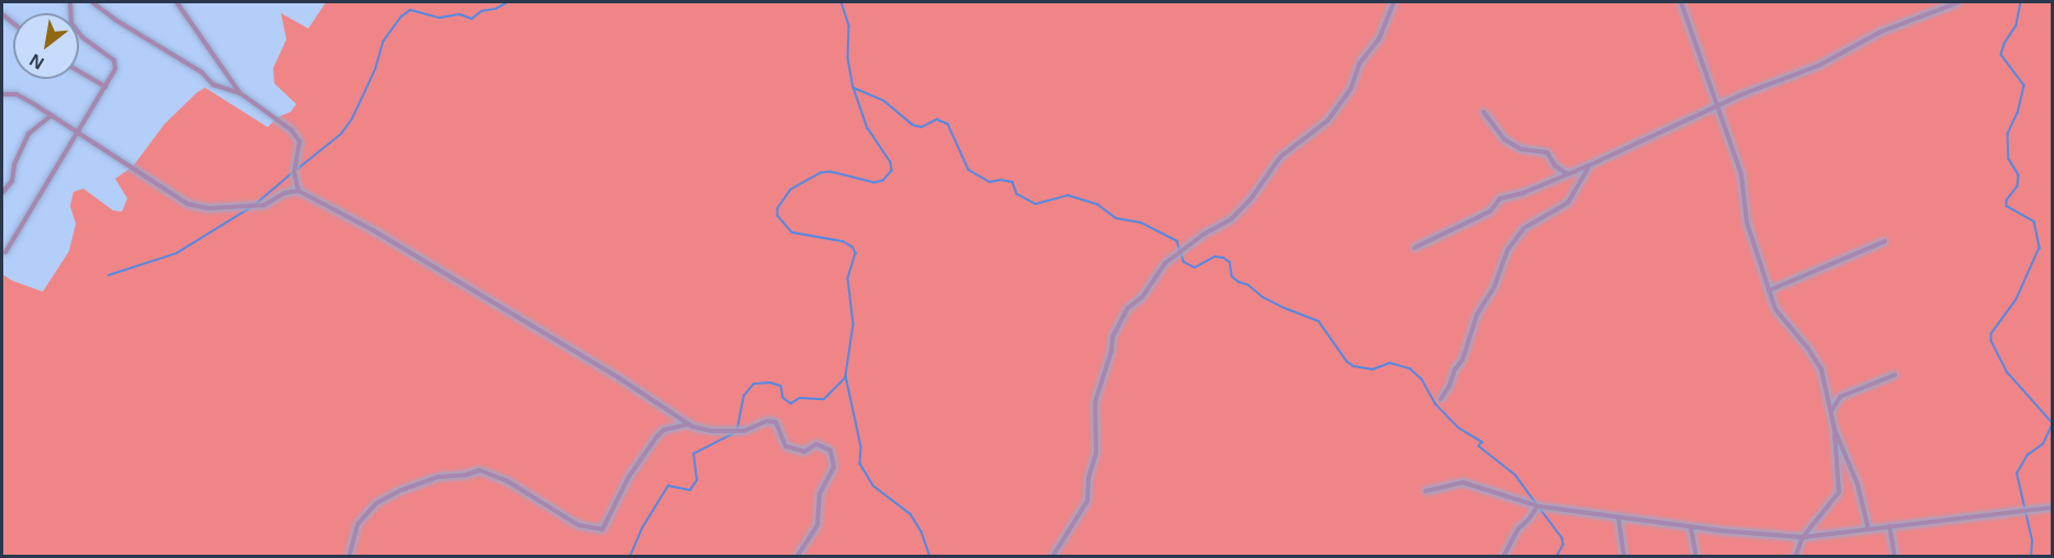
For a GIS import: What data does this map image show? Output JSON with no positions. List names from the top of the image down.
{
  "north": "bottom left"
}
